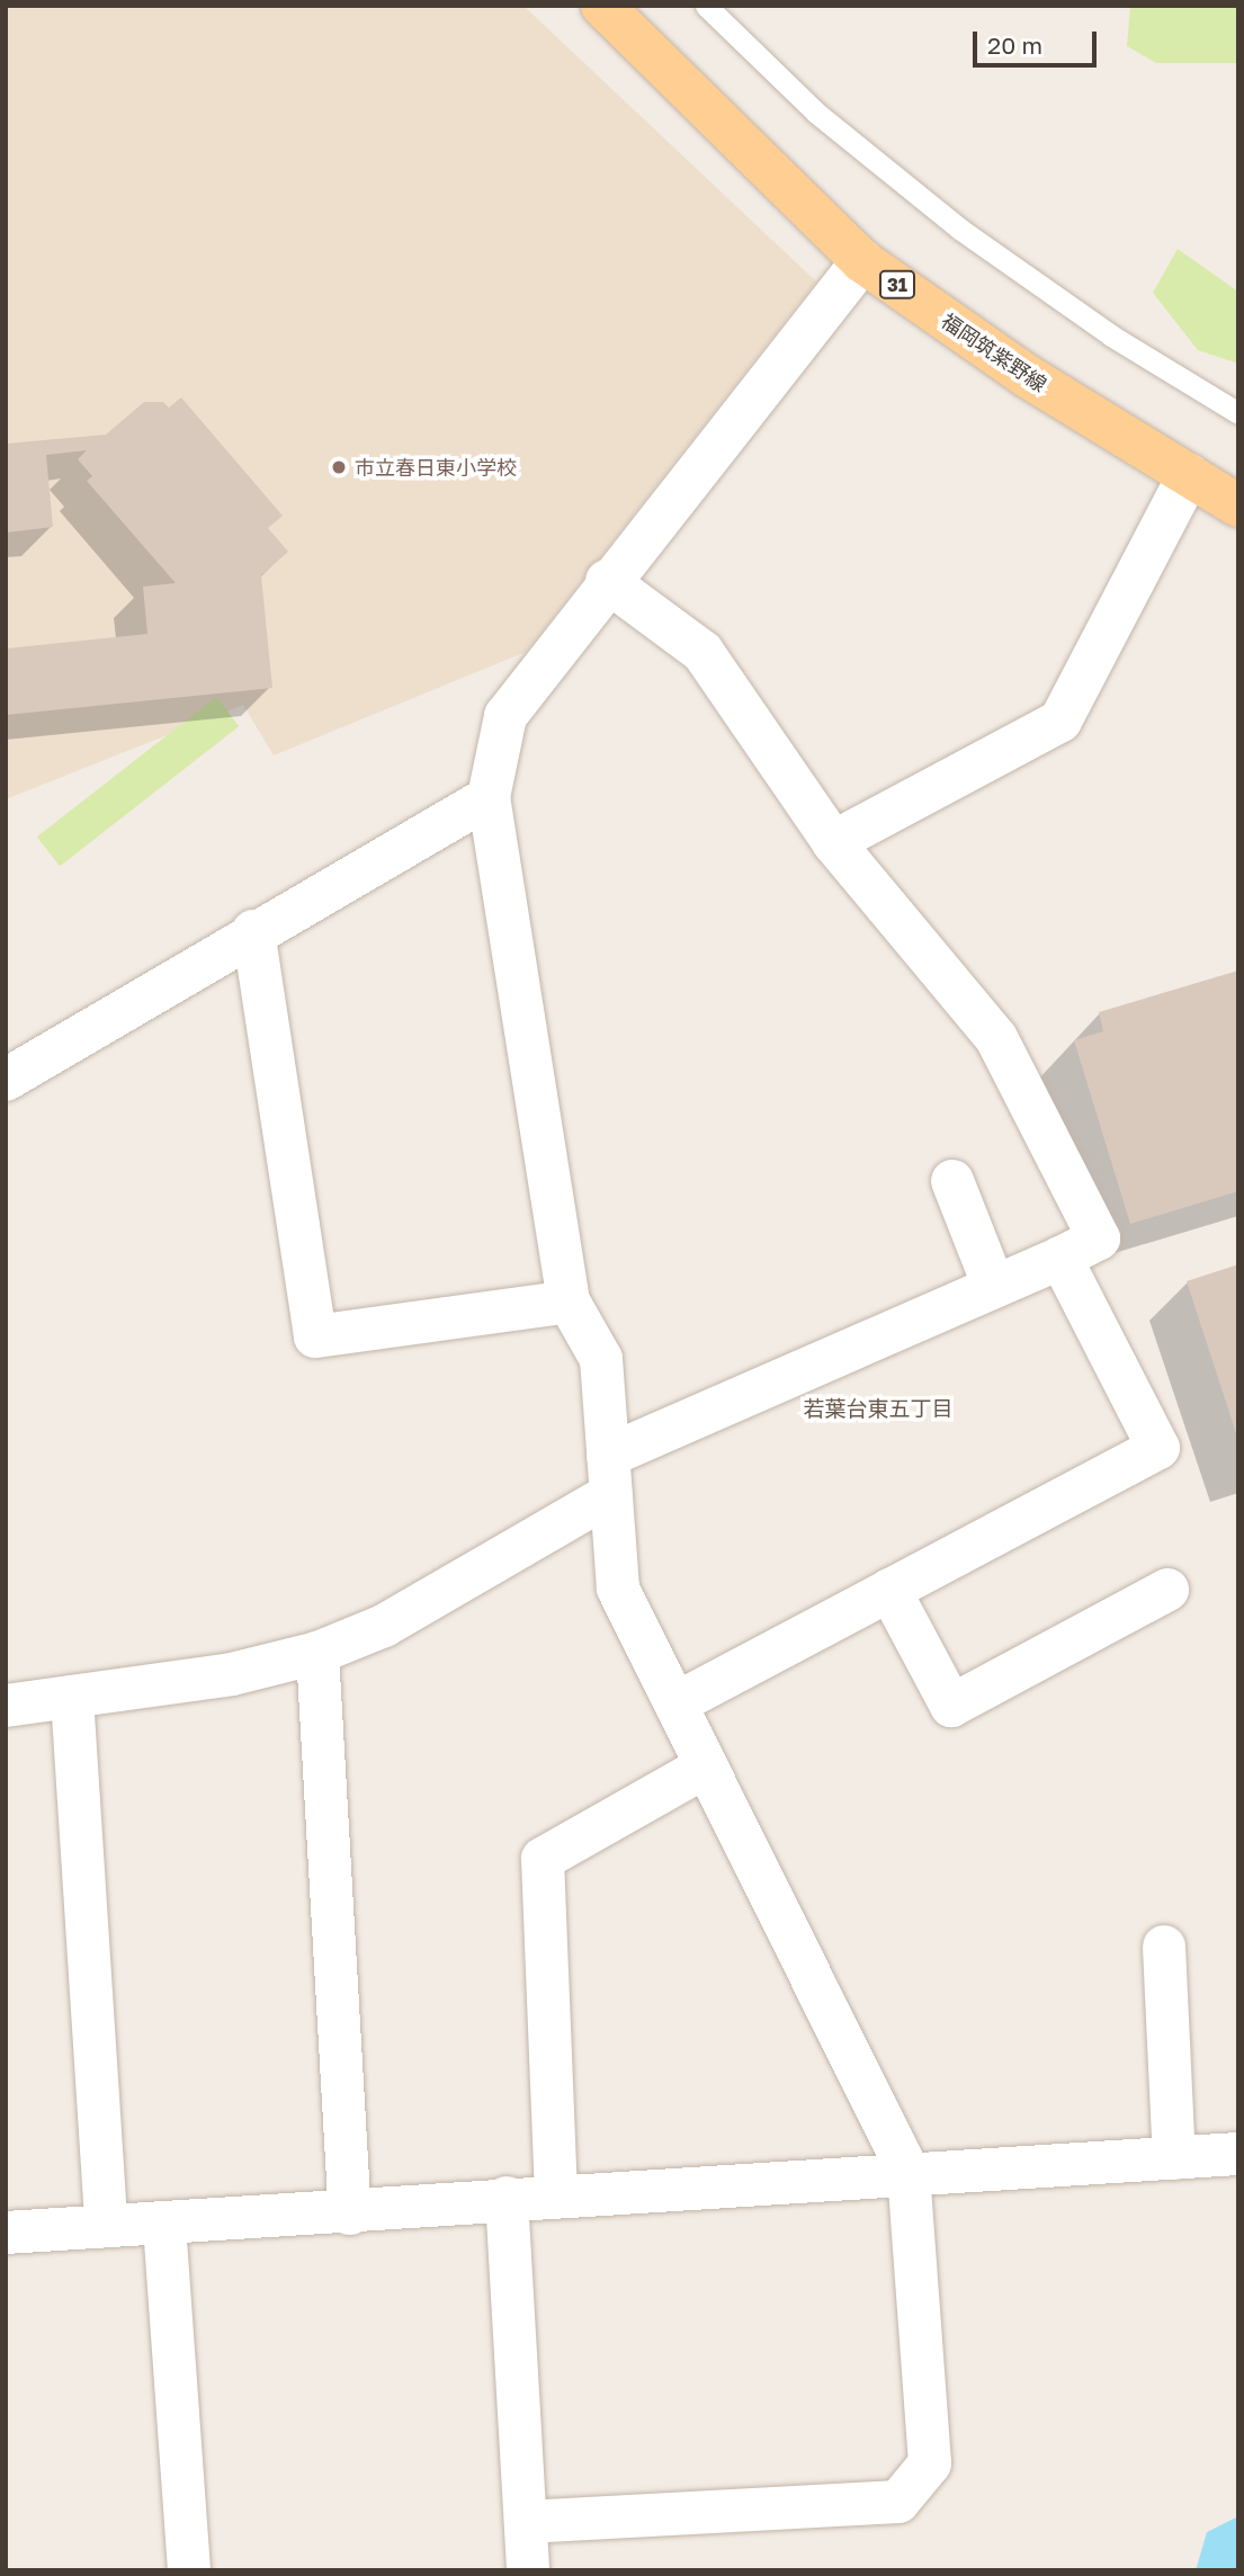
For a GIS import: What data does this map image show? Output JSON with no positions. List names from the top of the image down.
{
  "streets": {
    "main road": ["31", "福岡筑紫野線"]
  },
  "districts": ["若葉台東五丁目"],
  "places": ["市立春日東小学校"],
  "scale_bar": "20 m"
}
